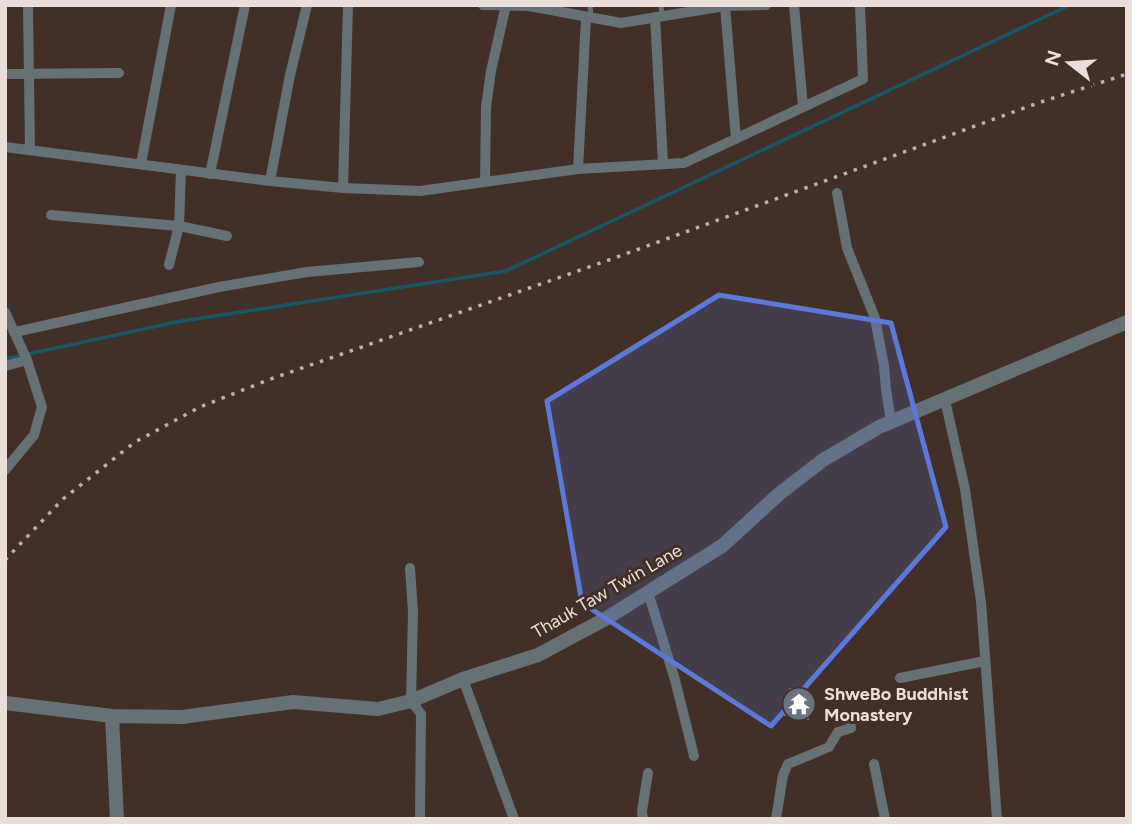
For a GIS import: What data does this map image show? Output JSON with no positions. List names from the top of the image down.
{
  "streets": {
    "street": ["Thauk Taw Twin Lane"]
  },
  "places": {
    "temple": ["ShweBo Buddhist Monastery"]
  },
  "north": "left"
}
